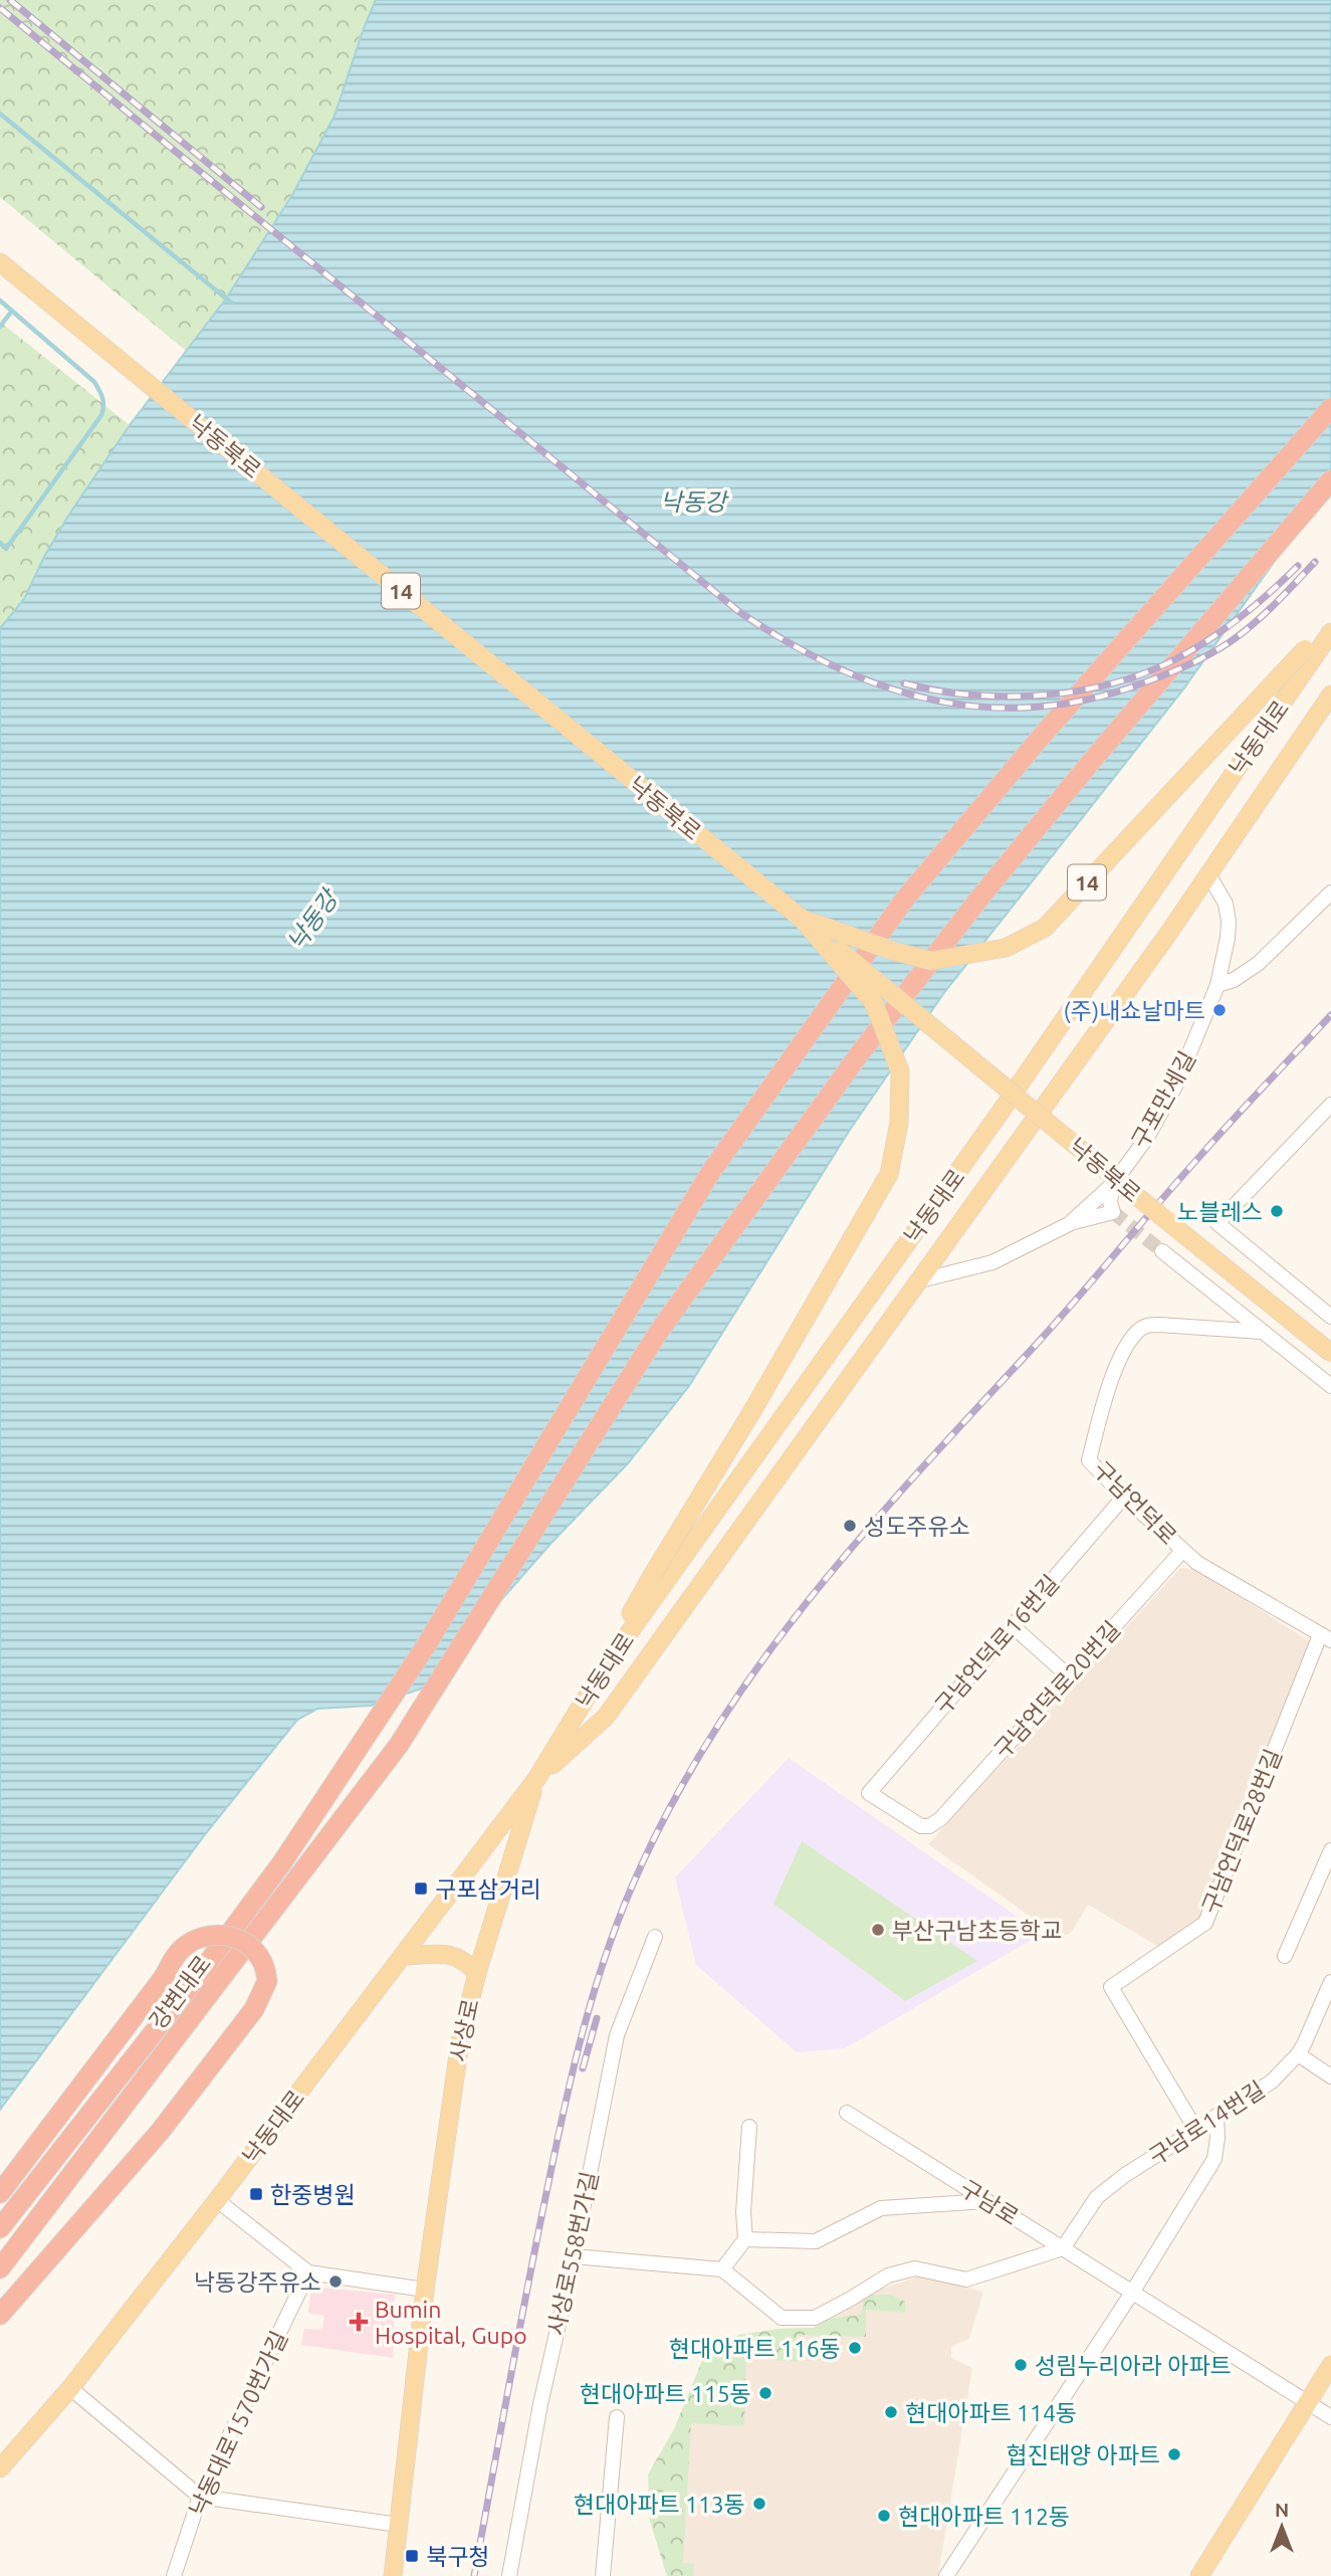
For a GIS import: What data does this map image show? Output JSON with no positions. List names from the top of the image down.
{
  "streets": {
    "highway": ["강변대로"],
    "main road": [
      "낙동북로",
      "14",
      "낙동대로",
      "사상로"
    ],
    "street": [
      "구포만세길",
      "구남언덕로",
      "구남언덕로16번길",
      "구남언덕로20번길",
      "구남언덕로28번길",
      "구남로14번길",
      "구남로",
      "사상로558번가길",
      "낙동대로1570번가길"
    ]
  },
  "crossings": [
    ["낙동북로", "14"],
    ["14", "낙동대로"],
    ["14", "사상로"],
    ["낙동대로", "구포만세길"],
    ["낙동대로", "사상로"],
    ["구남언덕로", "구남언덕로16번길"],
    ["구남언덕로", "구남언덕로20번길"],
    ["구남언덕로", "구남언덕로28번길"],
    ["구남언덕로16번길", "구남언덕로20번길"],
    ["구남언덕로28번길", "구남로14번길"],
    ["구남로14번길", "구남로"]
  ],
  "water": ["낙동강"],
  "places": {
    "other": [
      "(주)내쇼날마트",
      "노블레스",
      "성도주유소",
      "부산구남초등학교",
      "낙동강주유소",
      "현대아파트 116동",
      "성림누리아라 아파트",
      "현대아파트 115동",
      "현대아파트 114동",
      "협진태양 아파트",
      "현대아파트 113동",
      "현대아파트 112동"
    ],
    "transit": ["구포삼거리", "한중병원", "북구청"],
    "health": ["Bumin Hospital, Gupo"]
  },
  "north": "top"
}
